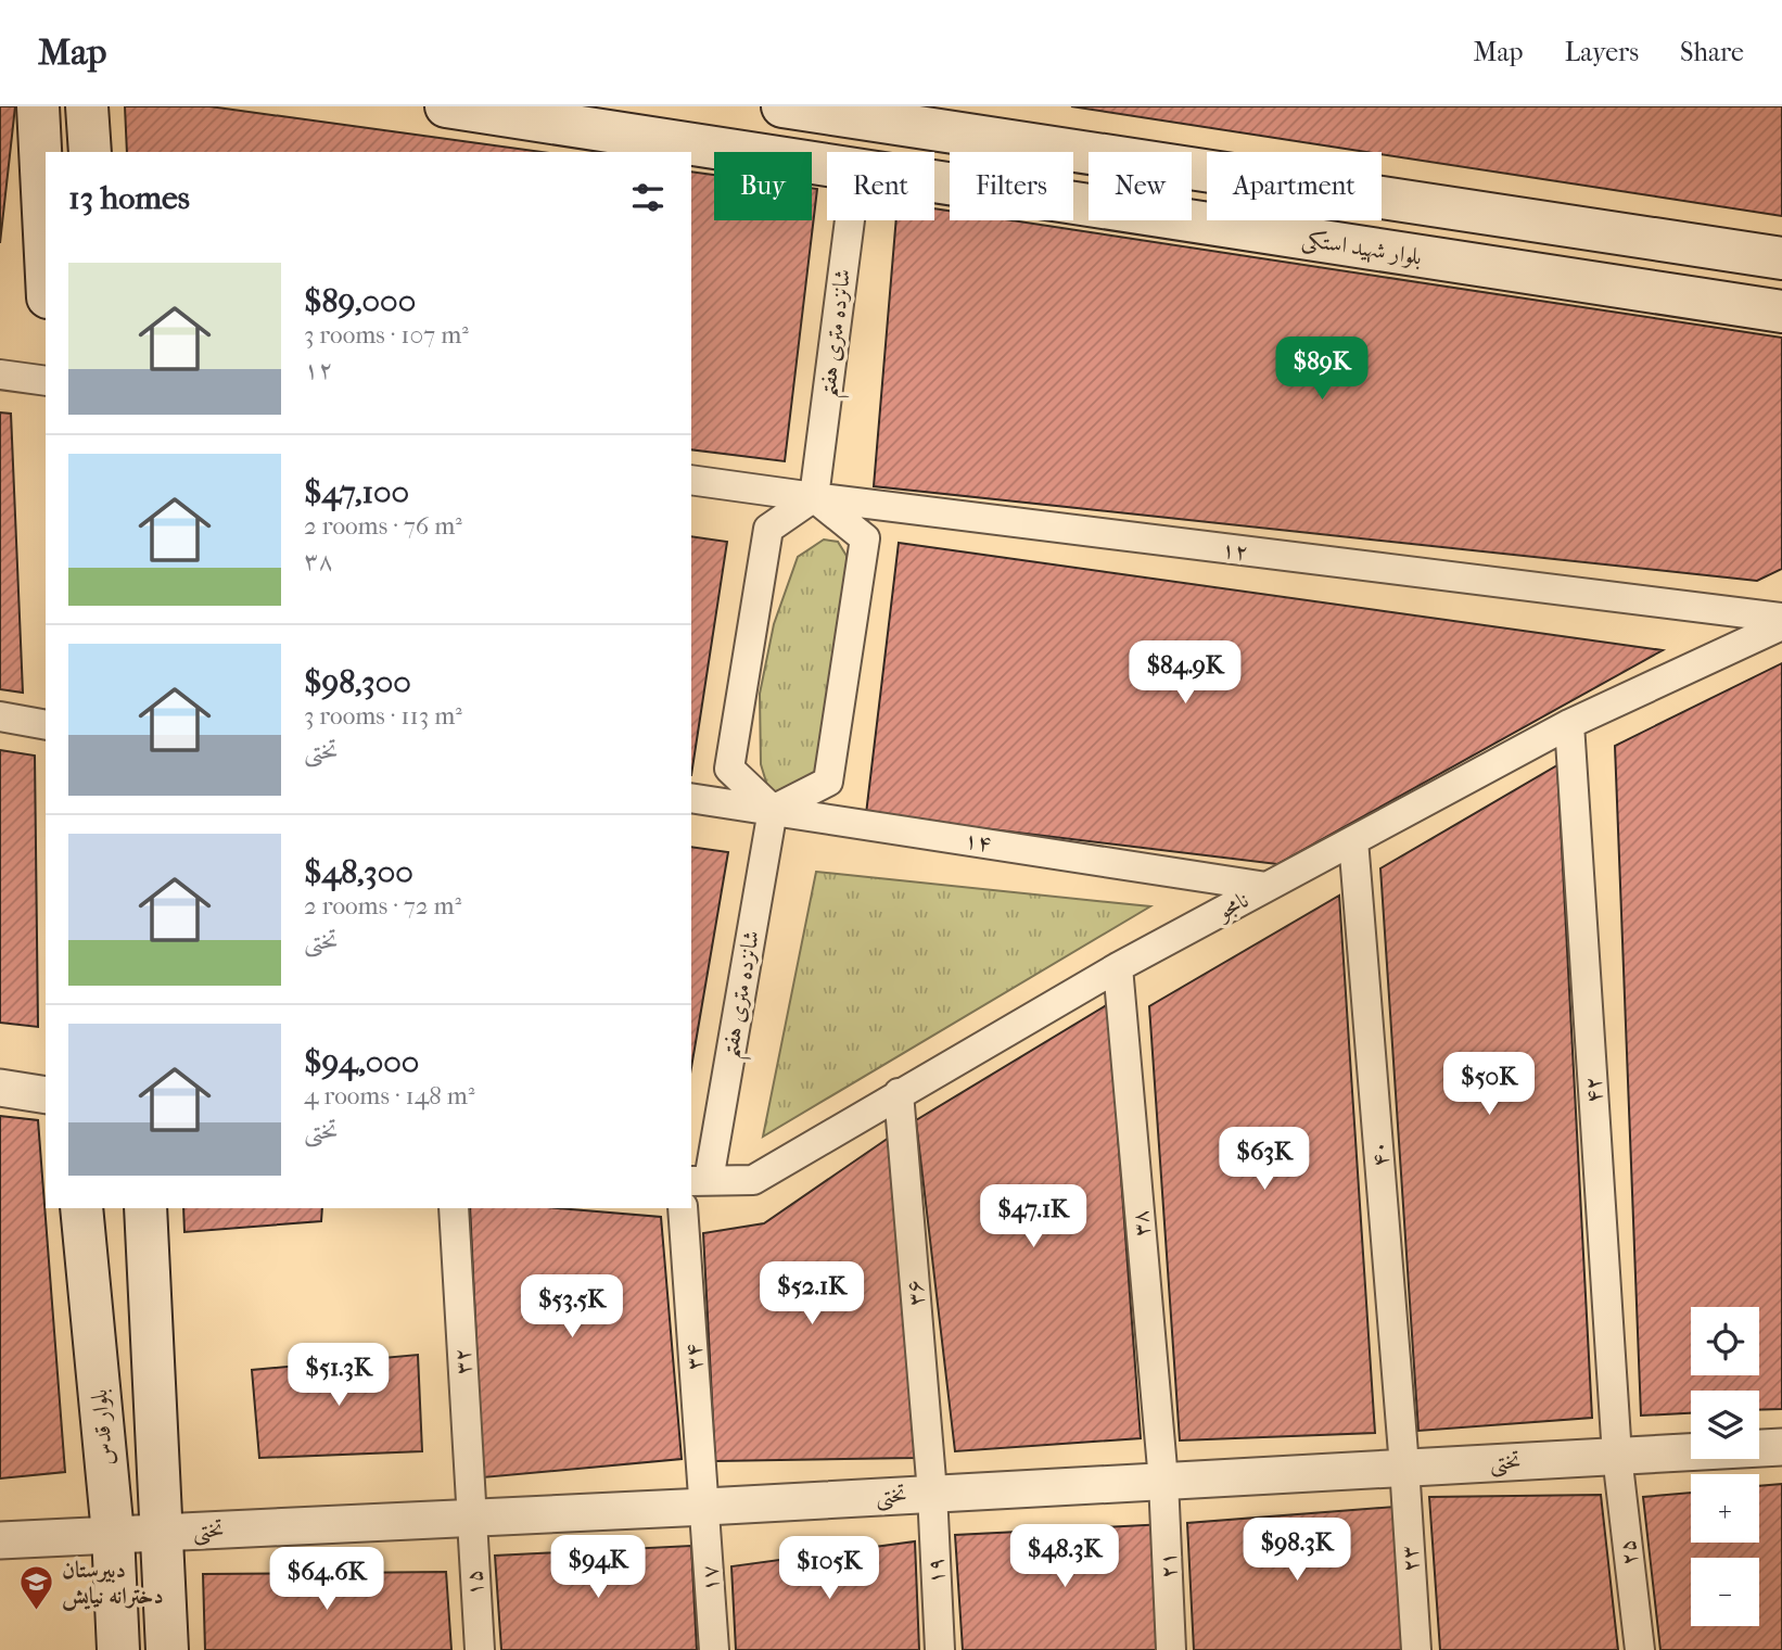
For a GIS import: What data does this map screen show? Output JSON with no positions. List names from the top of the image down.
{
  "streets": {
    "main road": ["بلوار شهید استکی", "بلوار قدس"],
    "street": [
      "شانزده متری هفتم",
      "۱۲",
      "۱۴",
      "نامجو",
      "۴۲",
      "۴۰",
      "۳۸",
      "۳۶",
      "۳۴",
      "۳۲",
      "تختی",
      "۲۵",
      "۲۳",
      "۲۱",
      "۱۹",
      "۱۷",
      "۱۵"
    ]
  },
  "crossings": [
    ["شانزده متری هفتم", "۱۲"],
    ["شانزده متری هفتم", "۱۴"],
    ["شانزده متری هفتم", "نامجو"],
    ["۱۴", "نامجو"],
    ["نامجو", "۴۲"],
    ["نامجو", "۴۰"],
    ["نامجو", "۳۸"],
    ["نامجو", "۳۶"],
    ["۴۲", "تختی"],
    ["۴۲", "۲۵"],
    ["۴۰", "تختی"],
    ["۴۰", "۲۳"],
    ["۳۸", "تختی"],
    ["۳۸", "۲۱"],
    ["۳۶", "تختی"],
    ["۳۶", "۱۹"],
    ["۳۴", "تختی"],
    ["۳۴", "۱۷"],
    ["۳۲", "تختی"],
    ["۳۲", "۱۵"],
    ["بلوار قدس", "تختی"],
    ["تختی", "۲۵"],
    ["تختی", "۲۳"],
    ["تختی", "۲۱"],
    ["تختی", "۱۹"],
    ["تختی", "۱۷"],
    ["تختی", "۱۵"]
  ],
  "places": {
    "school or university": ["دبیرستان دخترانه نیایش"]
  },
  "page": {
    "header": "Map",
    "nav": ["Map", "Layers", "Share"],
    "chip": [
      "Buy",
      "Rent",
      "Filters",
      "New",
      "Apartment"
    ],
    "heading": "13 homes",
    "list": [
      {
        "name": "$89,000",
        "note": "3 rooms · 107 m² · ۱۲"
      },
      {
        "name": "$47,100",
        "note": "2 rooms · 76 m² · ۳۸"
      },
      {
        "name": "$98,300",
        "note": "3 rooms · 113 m² · تختی"
      },
      {
        "name": "$48,300",
        "note": "2 rooms · 72 m² · تختی"
      },
      {
        "name": "$94,000",
        "note": "4 rooms · 148 m² · تختی"
      }
    ],
    "price": [
      "$89K",
      "$84.9K",
      "$50K",
      "$63K",
      "$47.1K",
      "$52.1K",
      "$53.5K",
      "$51.3K",
      "$98.3K",
      "$48.3K",
      "$94K",
      "$105K",
      "$64.6K"
    ],
    "map_buttons": ["+", "−"]
  }
}
